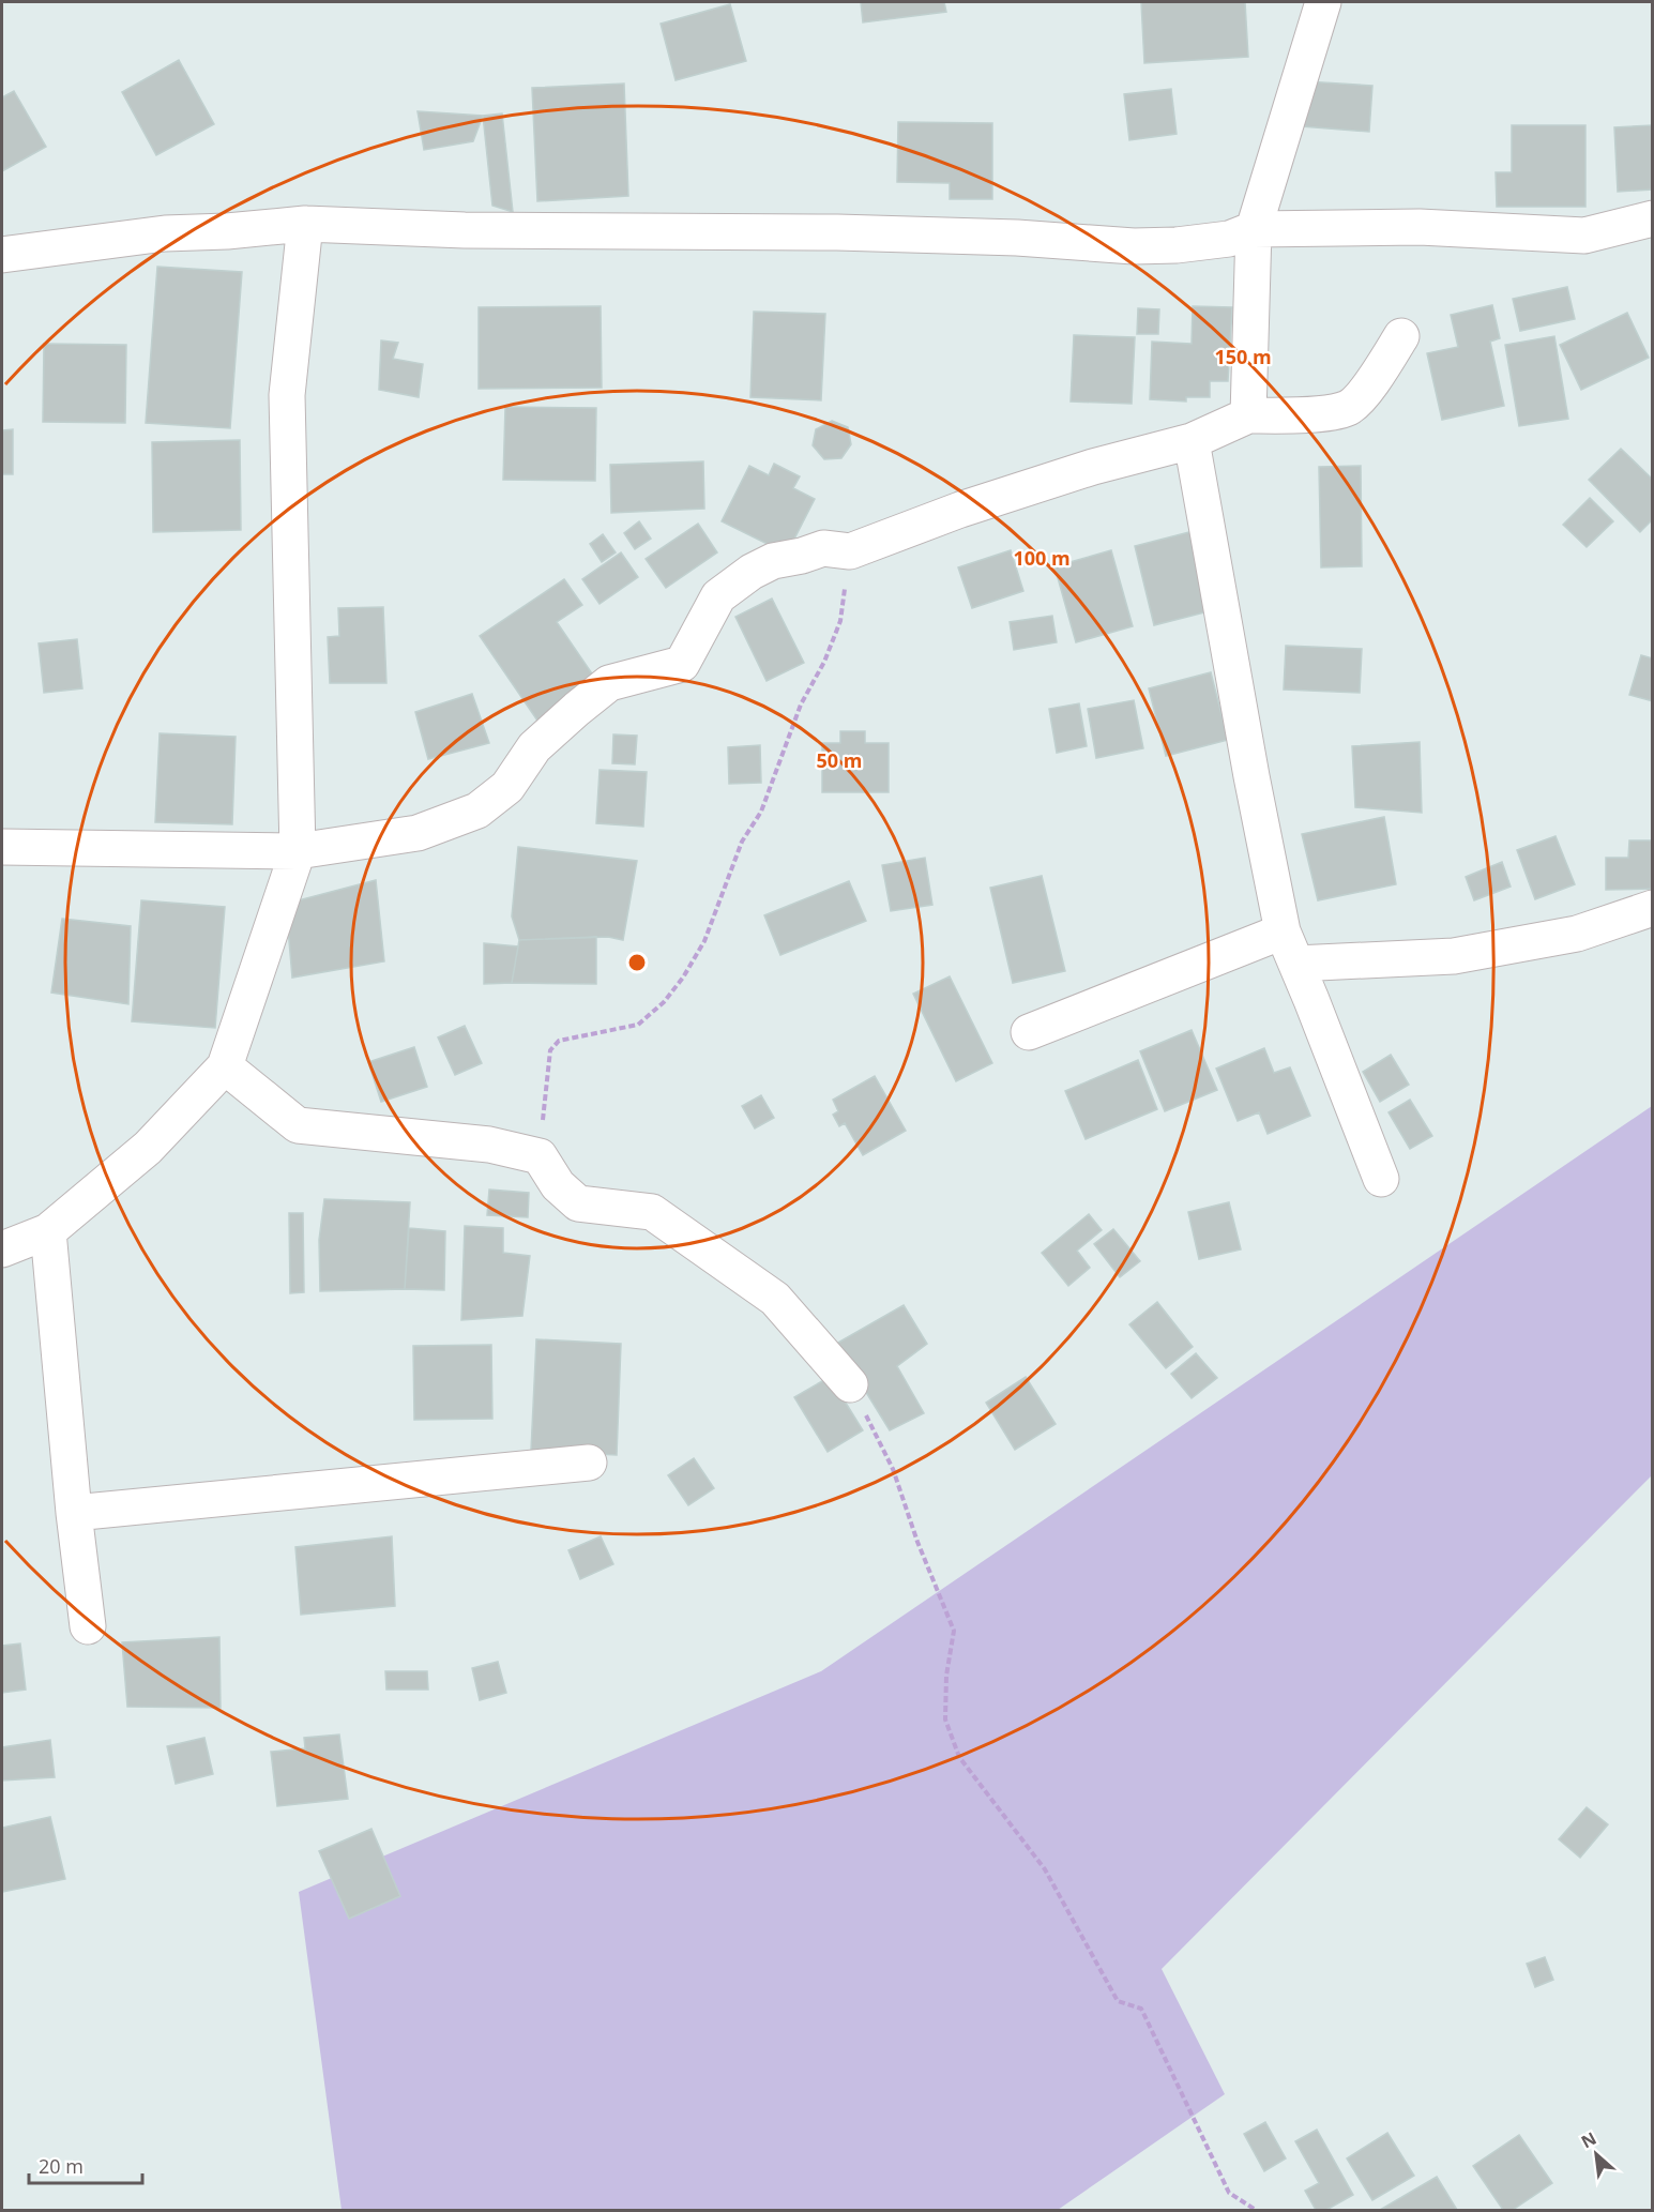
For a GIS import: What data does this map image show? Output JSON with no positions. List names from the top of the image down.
{
  "scale_bar": "20 m",
  "north": "top left",
  "rings": ["150 m", "100 m", "50 m"]
}
